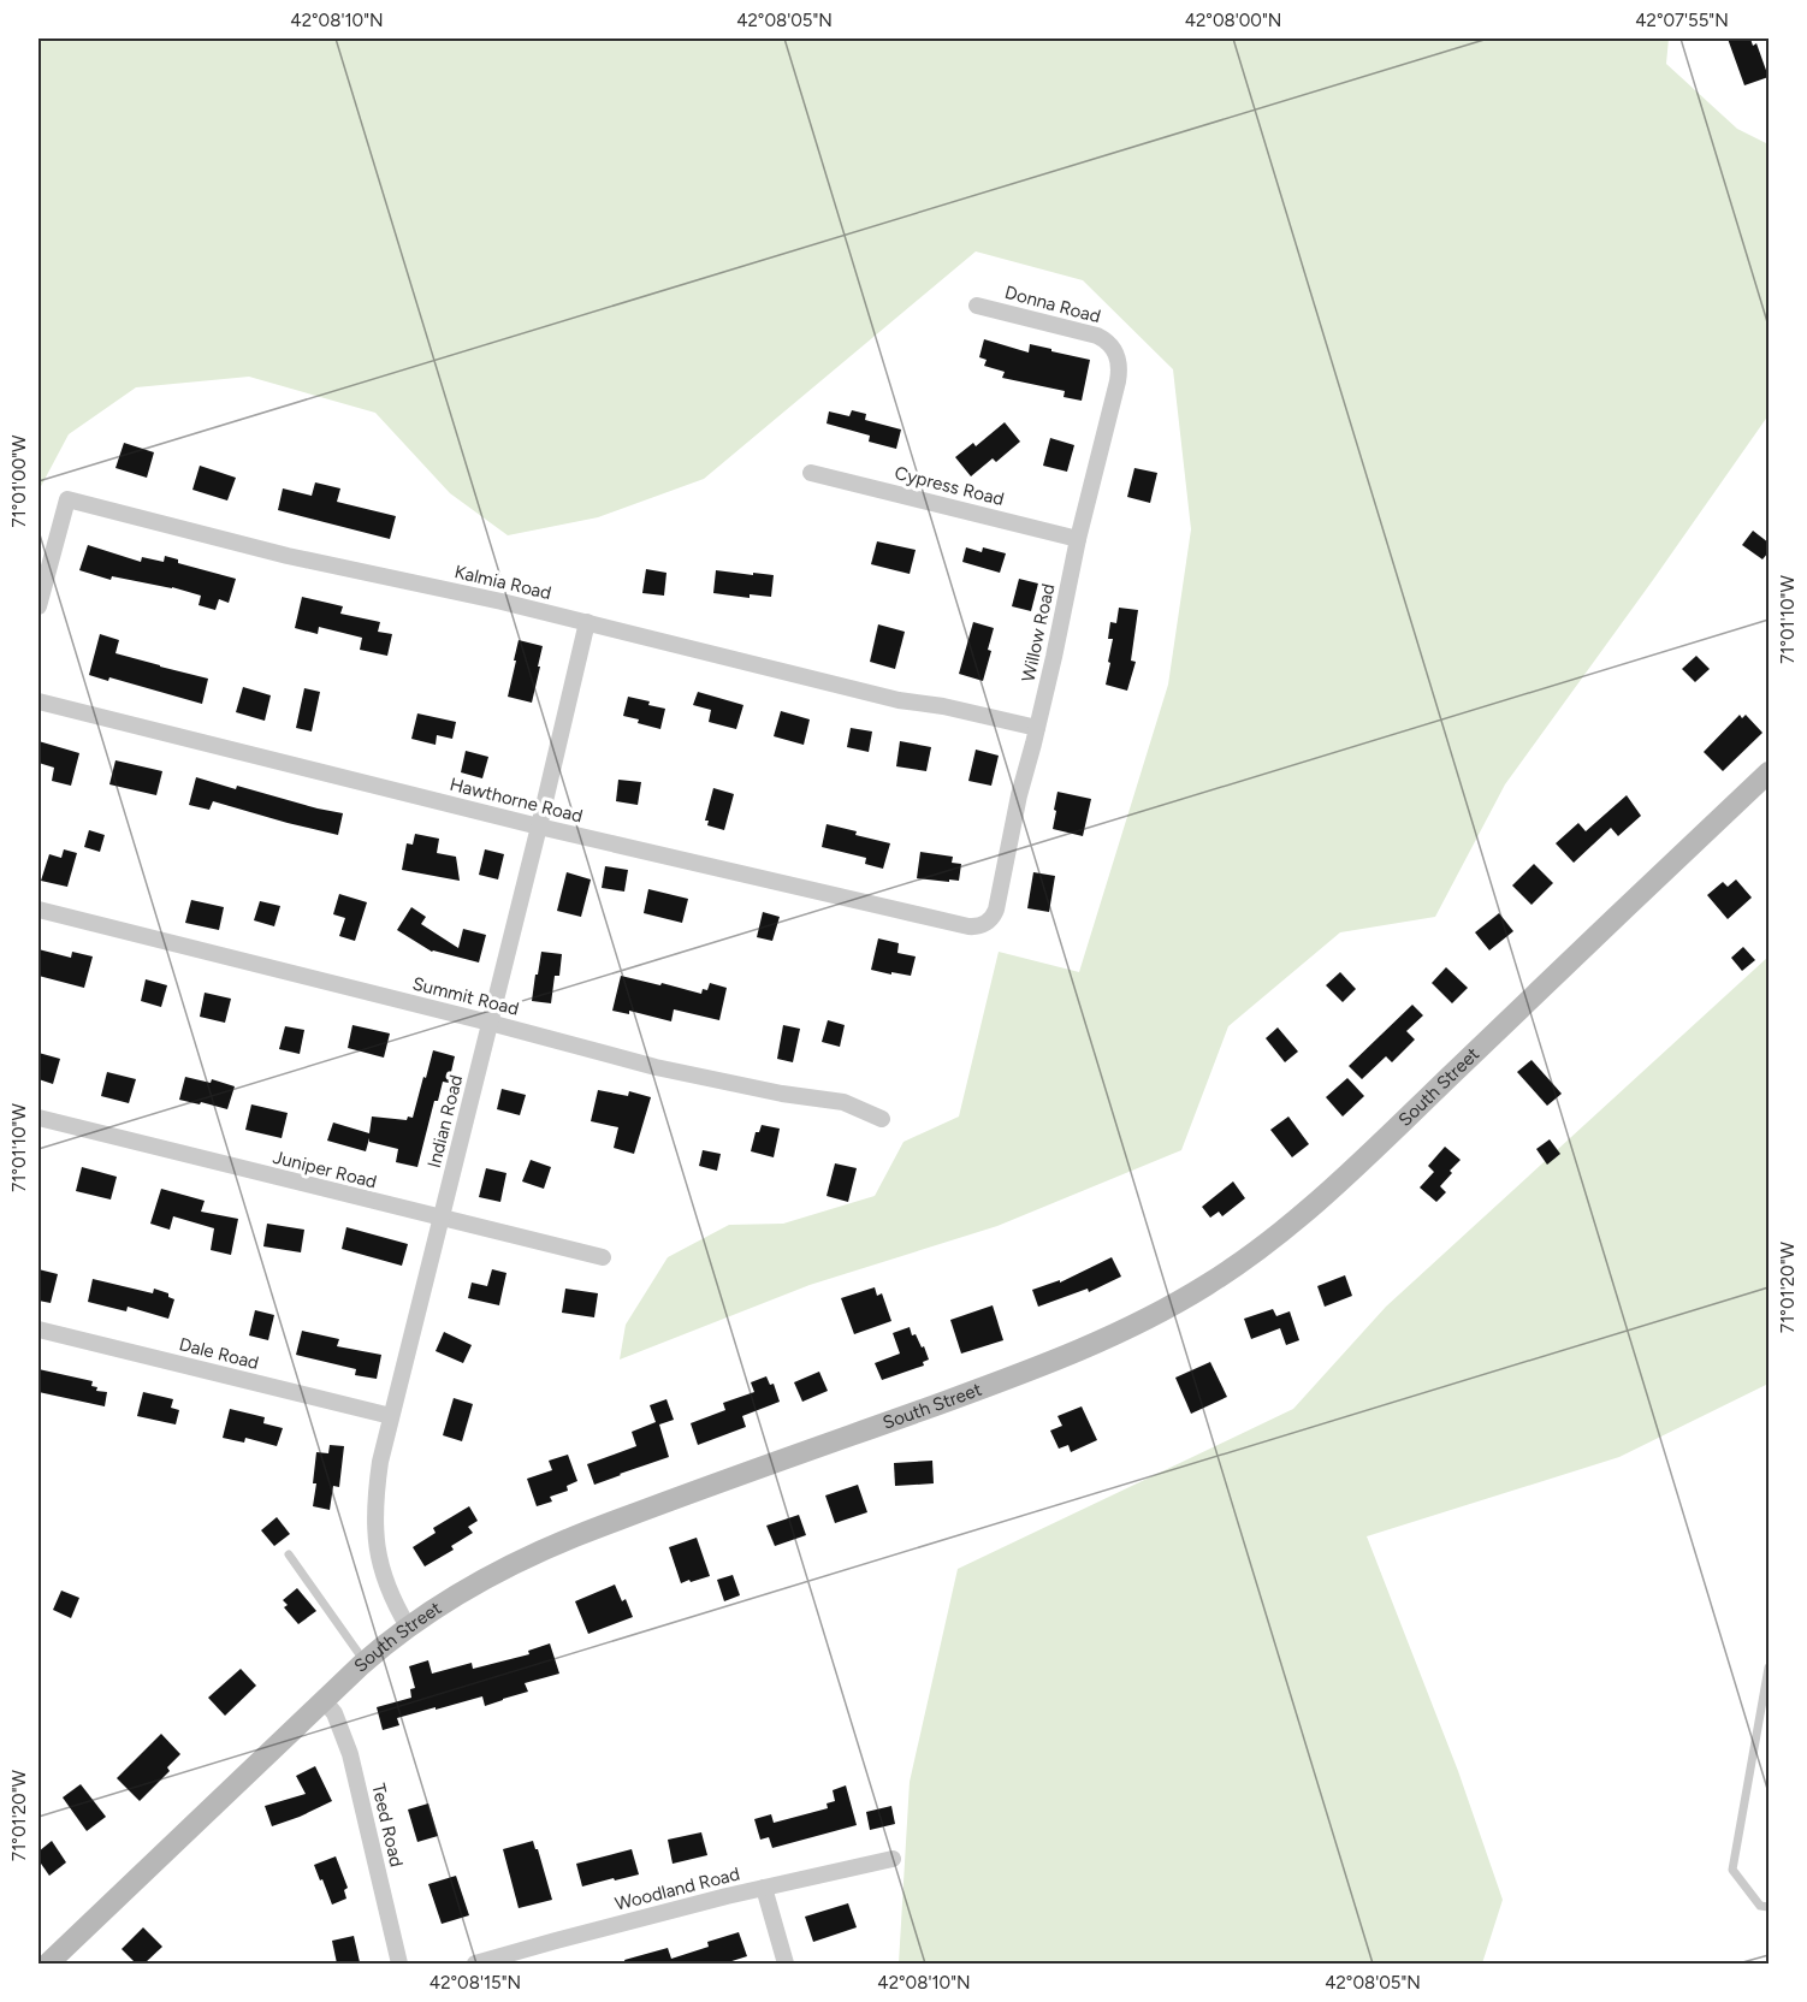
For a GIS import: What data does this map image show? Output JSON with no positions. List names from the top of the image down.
{
  "streets": {
    "main road": ["South Street"],
    "street": [
      "Donna Road",
      "Cypress Road",
      "Kalmia Road",
      "Willow Road",
      "Hawthorne Road",
      "Summit Road",
      "Indian Road",
      "Juniper Road",
      "Dale Road",
      "Teed Road",
      "Woodland Road"
    ]
  },
  "crossings": [
    ["Donna Road", "Willow Road"],
    ["Cypress Road", "Willow Road"],
    ["Kalmia Road", "Willow Road"],
    ["Kalmia Road", "Indian Road"],
    ["Willow Road", "Hawthorne Road"],
    ["Hawthorne Road", "Indian Road"],
    ["Summit Road", "Indian Road"],
    ["South Street", "Indian Road"],
    ["South Street", "Teed Road"],
    ["Indian Road", "Juniper Road"],
    ["Indian Road", "Dale Road"]
  ],
  "coordinates": [
    "42°08'10\"N",
    "42°08'05\"N",
    "42°08'00\"N",
    "42°07'55\"N",
    "71°01'00\"W",
    "71°01'10\"W",
    "71°01'20\"W",
    "42°08'15\"N"
  ]
}
